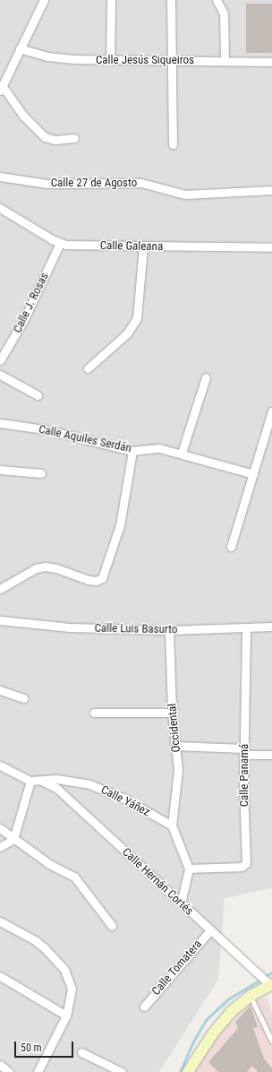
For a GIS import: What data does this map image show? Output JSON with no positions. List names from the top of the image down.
{
  "streets": {
    "street": [
      "Calle Jesús Siqueiros",
      "Calle 27 de Agosto",
      "Calle Galeana",
      "Calle J. Rosas",
      "Calle Aquiles Serdán",
      "Calle Luis Basurto",
      "Occidental",
      "Calle Panamá",
      "Calle Yáñez",
      "Calle Hernán Cortés",
      "Calle Tomatera"
    ]
  },
  "crossings": [
    ["Calle Galeana", "Calle J. Rosas"],
    ["Calle Luis Basurto", "Occidental"],
    ["Calle Luis Basurto", "Calle Panamá"],
    ["Occidental", "Calle Yáñez"],
    ["Calle Yáñez", "Calle Hernán Cortés"],
    ["Calle Hernán Cortés", "Calle Tomatera"]
  ],
  "scale_bar": "50 m"
}
